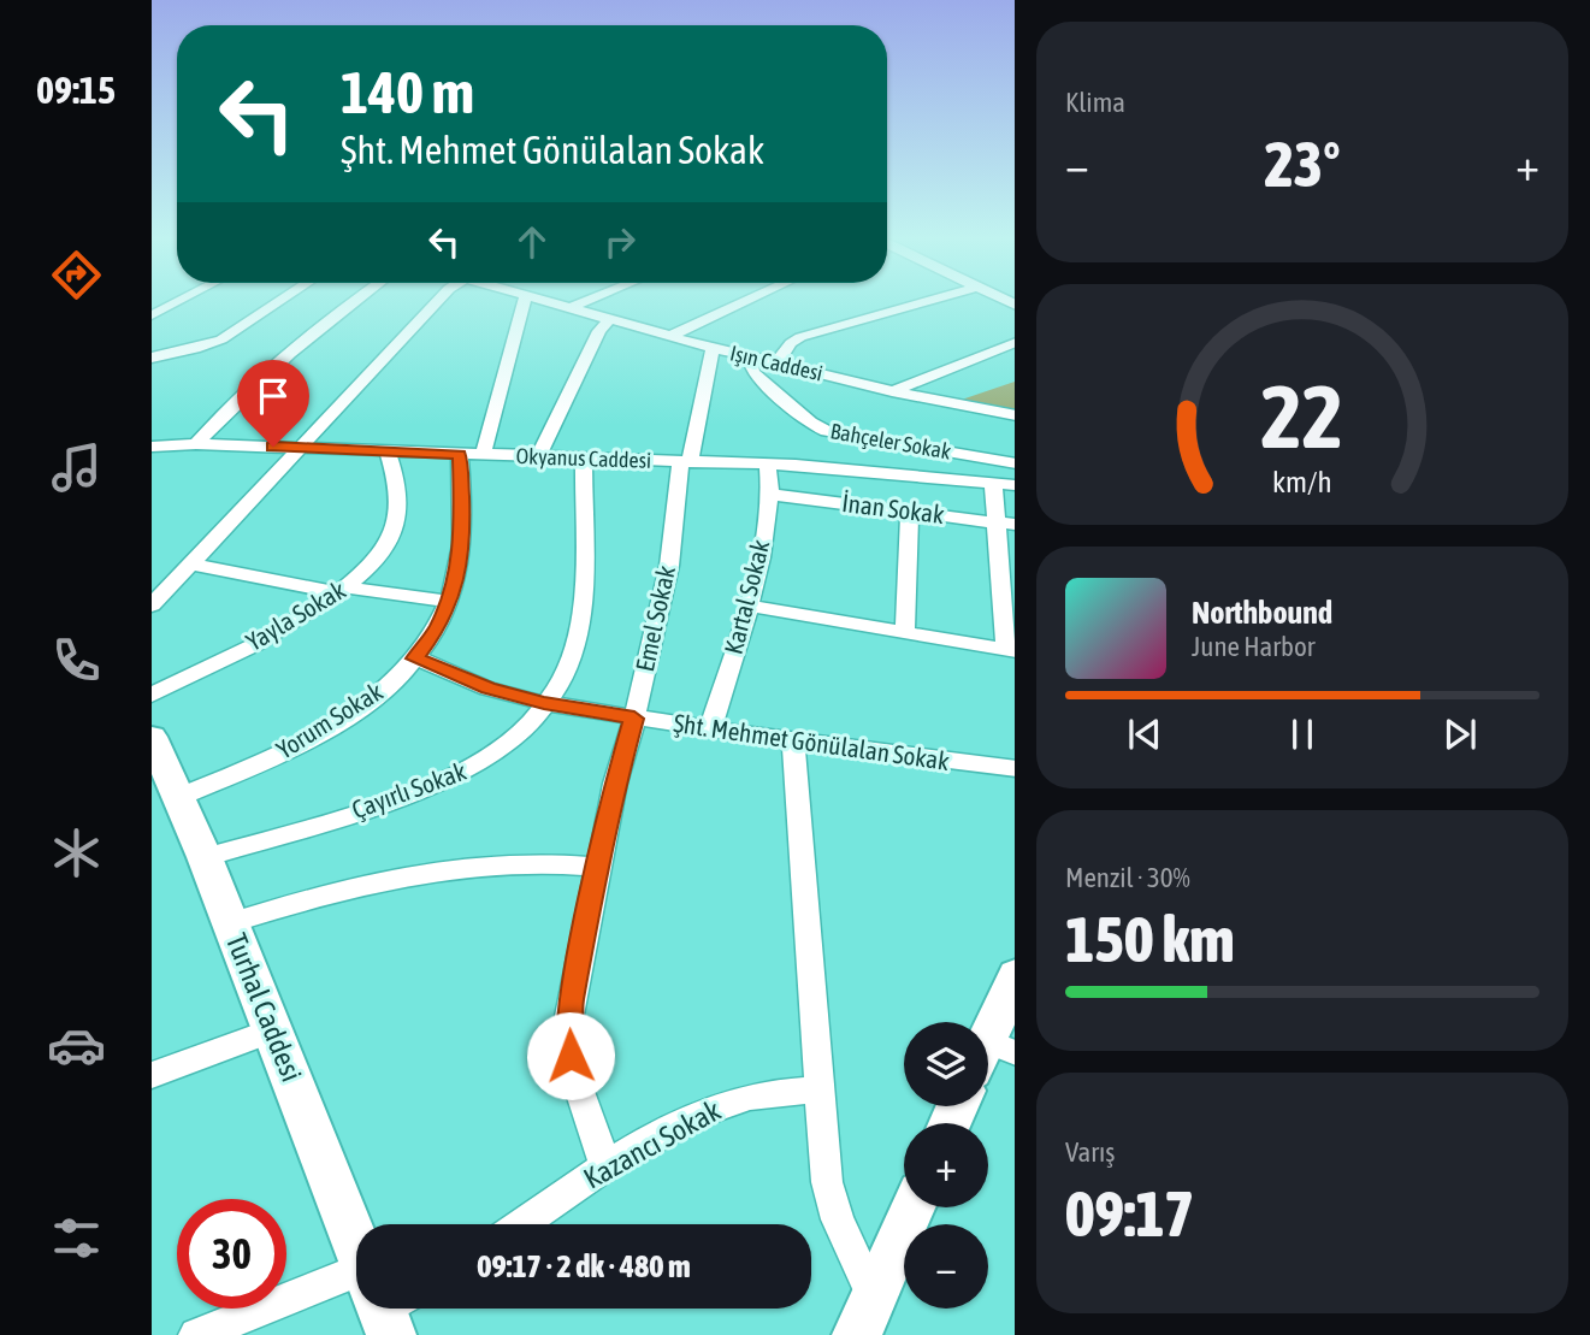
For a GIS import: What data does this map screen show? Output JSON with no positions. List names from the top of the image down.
{
  "streets": {
    "street": [
      "Işın Caddesi",
      "Bahçeler Sokak",
      "Okyanus Caddesi",
      "İnan Sokak",
      "Kartal Sokak",
      "Yayla Sokak",
      "Emel Sokak",
      "Yorum Sokak",
      "Şht. Mehmet Gönülalan Sokak",
      "Çayırlı Sokak",
      "Turhal Caddesi",
      "Kazancı Sokak"
    ]
  },
  "crossings": [
    ["Işın Caddesi", "Bahçeler Sokak"],
    ["Işın Caddesi", "Emel Sokak"],
    ["Okyanus Caddesi", "Kartal Sokak"],
    ["Okyanus Caddesi", "Yayla Sokak"],
    ["Okyanus Caddesi", "Emel Sokak"],
    ["Okyanus Caddesi", "Yorum Sokak"],
    ["Okyanus Caddesi", "Çayırlı Sokak"],
    ["İnan Sokak", "Kartal Sokak"],
    ["Kartal Sokak", "Şht. Mehmet Gönülalan Sokak"],
    ["Emel Sokak", "Şht. Mehmet Gönülalan Sokak"],
    ["Emel Sokak", "Kazancı Sokak"],
    ["Yorum Sokak", "Şht. Mehmet Gönülalan Sokak"],
    ["Yorum Sokak", "Turhal Caddesi"],
    ["Şht. Mehmet Gönülalan Sokak", "Çayırlı Sokak"],
    ["Çayırlı Sokak", "Turhal Caddesi"]
  ],
  "page": {
    "tabs": "09:15",
    "tile": [
      "Klima",
      ["Menzil · 30%", "150 km"],
      ["Varış", "09:17"]
    ],
    "turn": ["140 m", "Şht. Mehmet Gönülalan Sokak"],
    "heat": ["−", "23°", "+"],
    "song": ["Northbound", "June Harbor"],
    "map_buttons": ["+", "−"],
    "limit": "30",
    "trip": "09:17 · 2 dk · 480 m",
    "gauge": ["22", "km/h"]
  }
}
